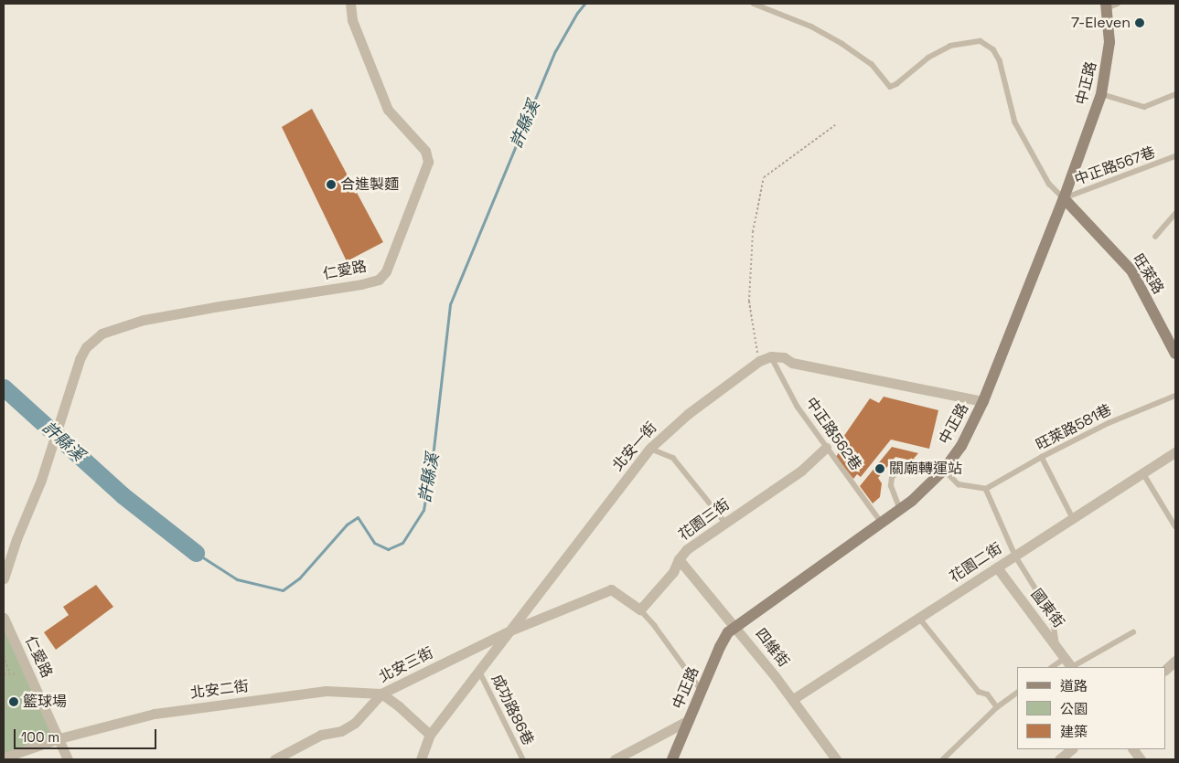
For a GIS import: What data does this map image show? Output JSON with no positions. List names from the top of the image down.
{
  "streets": {
    "main road": ["中正路", "旺萊路"],
    "street": [
      "仁愛路",
      "北安一街",
      "花園三街",
      "花園二街",
      "國東街",
      "四維街",
      "北安三街",
      "北安二街"
    ],
    "lane": [
      "中正路567巷",
      "旺萊路581巷",
      "中正路562巷",
      "成功路86巷"
    ]
  },
  "crossings": [
    ["中正路", "中正路567巷"],
    ["中正路", "旺萊路"],
    ["中正路", "中正路562巷"],
    ["中正路", "四維街"],
    ["中正路567巷", "旺萊路"],
    ["仁愛路", "北安二街"],
    ["中正路562巷", "北安一街"],
    ["中正路562巷", "花園三街"],
    ["北安一街", "北安三街"],
    ["北安一街", "成功路86巷"],
    ["花園三街", "四維街"],
    ["花園二街", "國東街"],
    ["花園二街", "四維街"],
    ["北安三街", "北安二街"]
  ],
  "water": ["許縣溪"],
  "places": [
    "7-Eleven",
    "合進製麵",
    "關廟轉運站",
    "籃球場"
  ],
  "legend": ["道路", "公園", "建築"],
  "scale_bar": "100 m"
}
